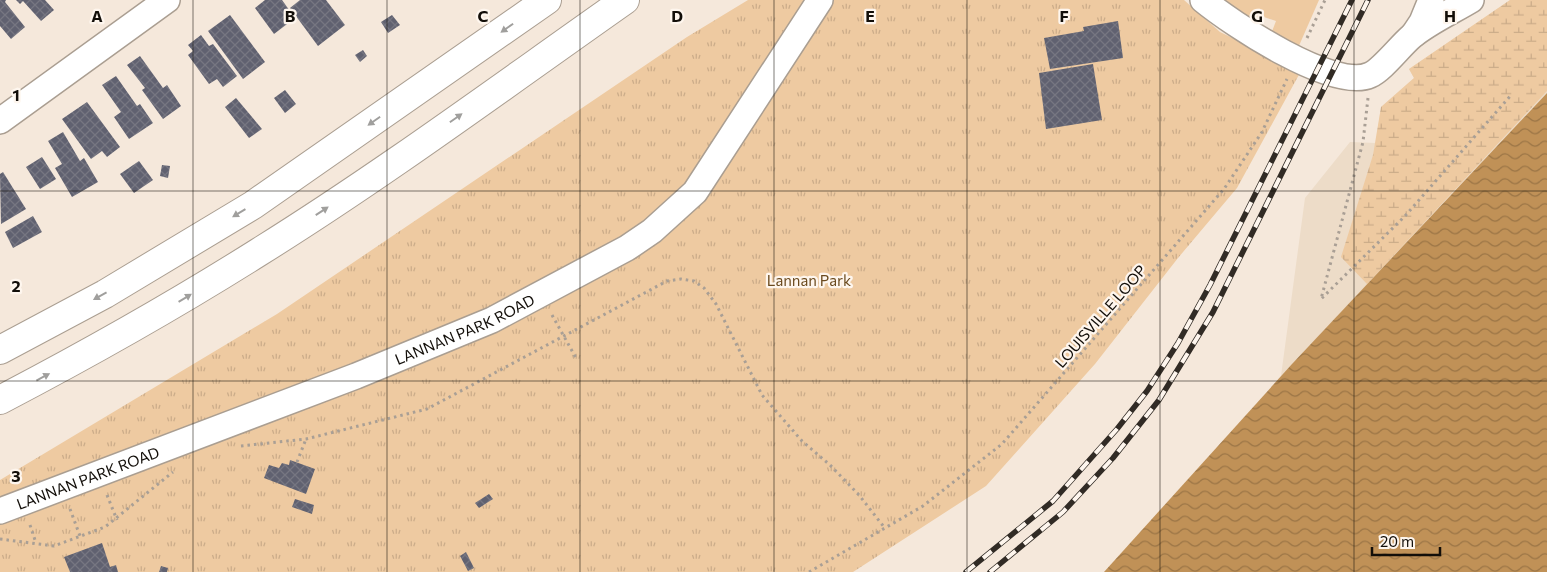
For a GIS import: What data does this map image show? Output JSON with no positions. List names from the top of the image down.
{
  "streets": {
    "street": ["LANNAN PARK ROAD"],
    "path": ["LOUISVILLE LOOP"]
  },
  "parks": ["Lannan Park"],
  "scale_bar": "20 m",
  "grid": {
    "columns": [
      "A",
      "B",
      "C",
      "D",
      "E",
      "F",
      "G",
      "H"
    ],
    "rows": ["1", "2", "3"]
  }
}
